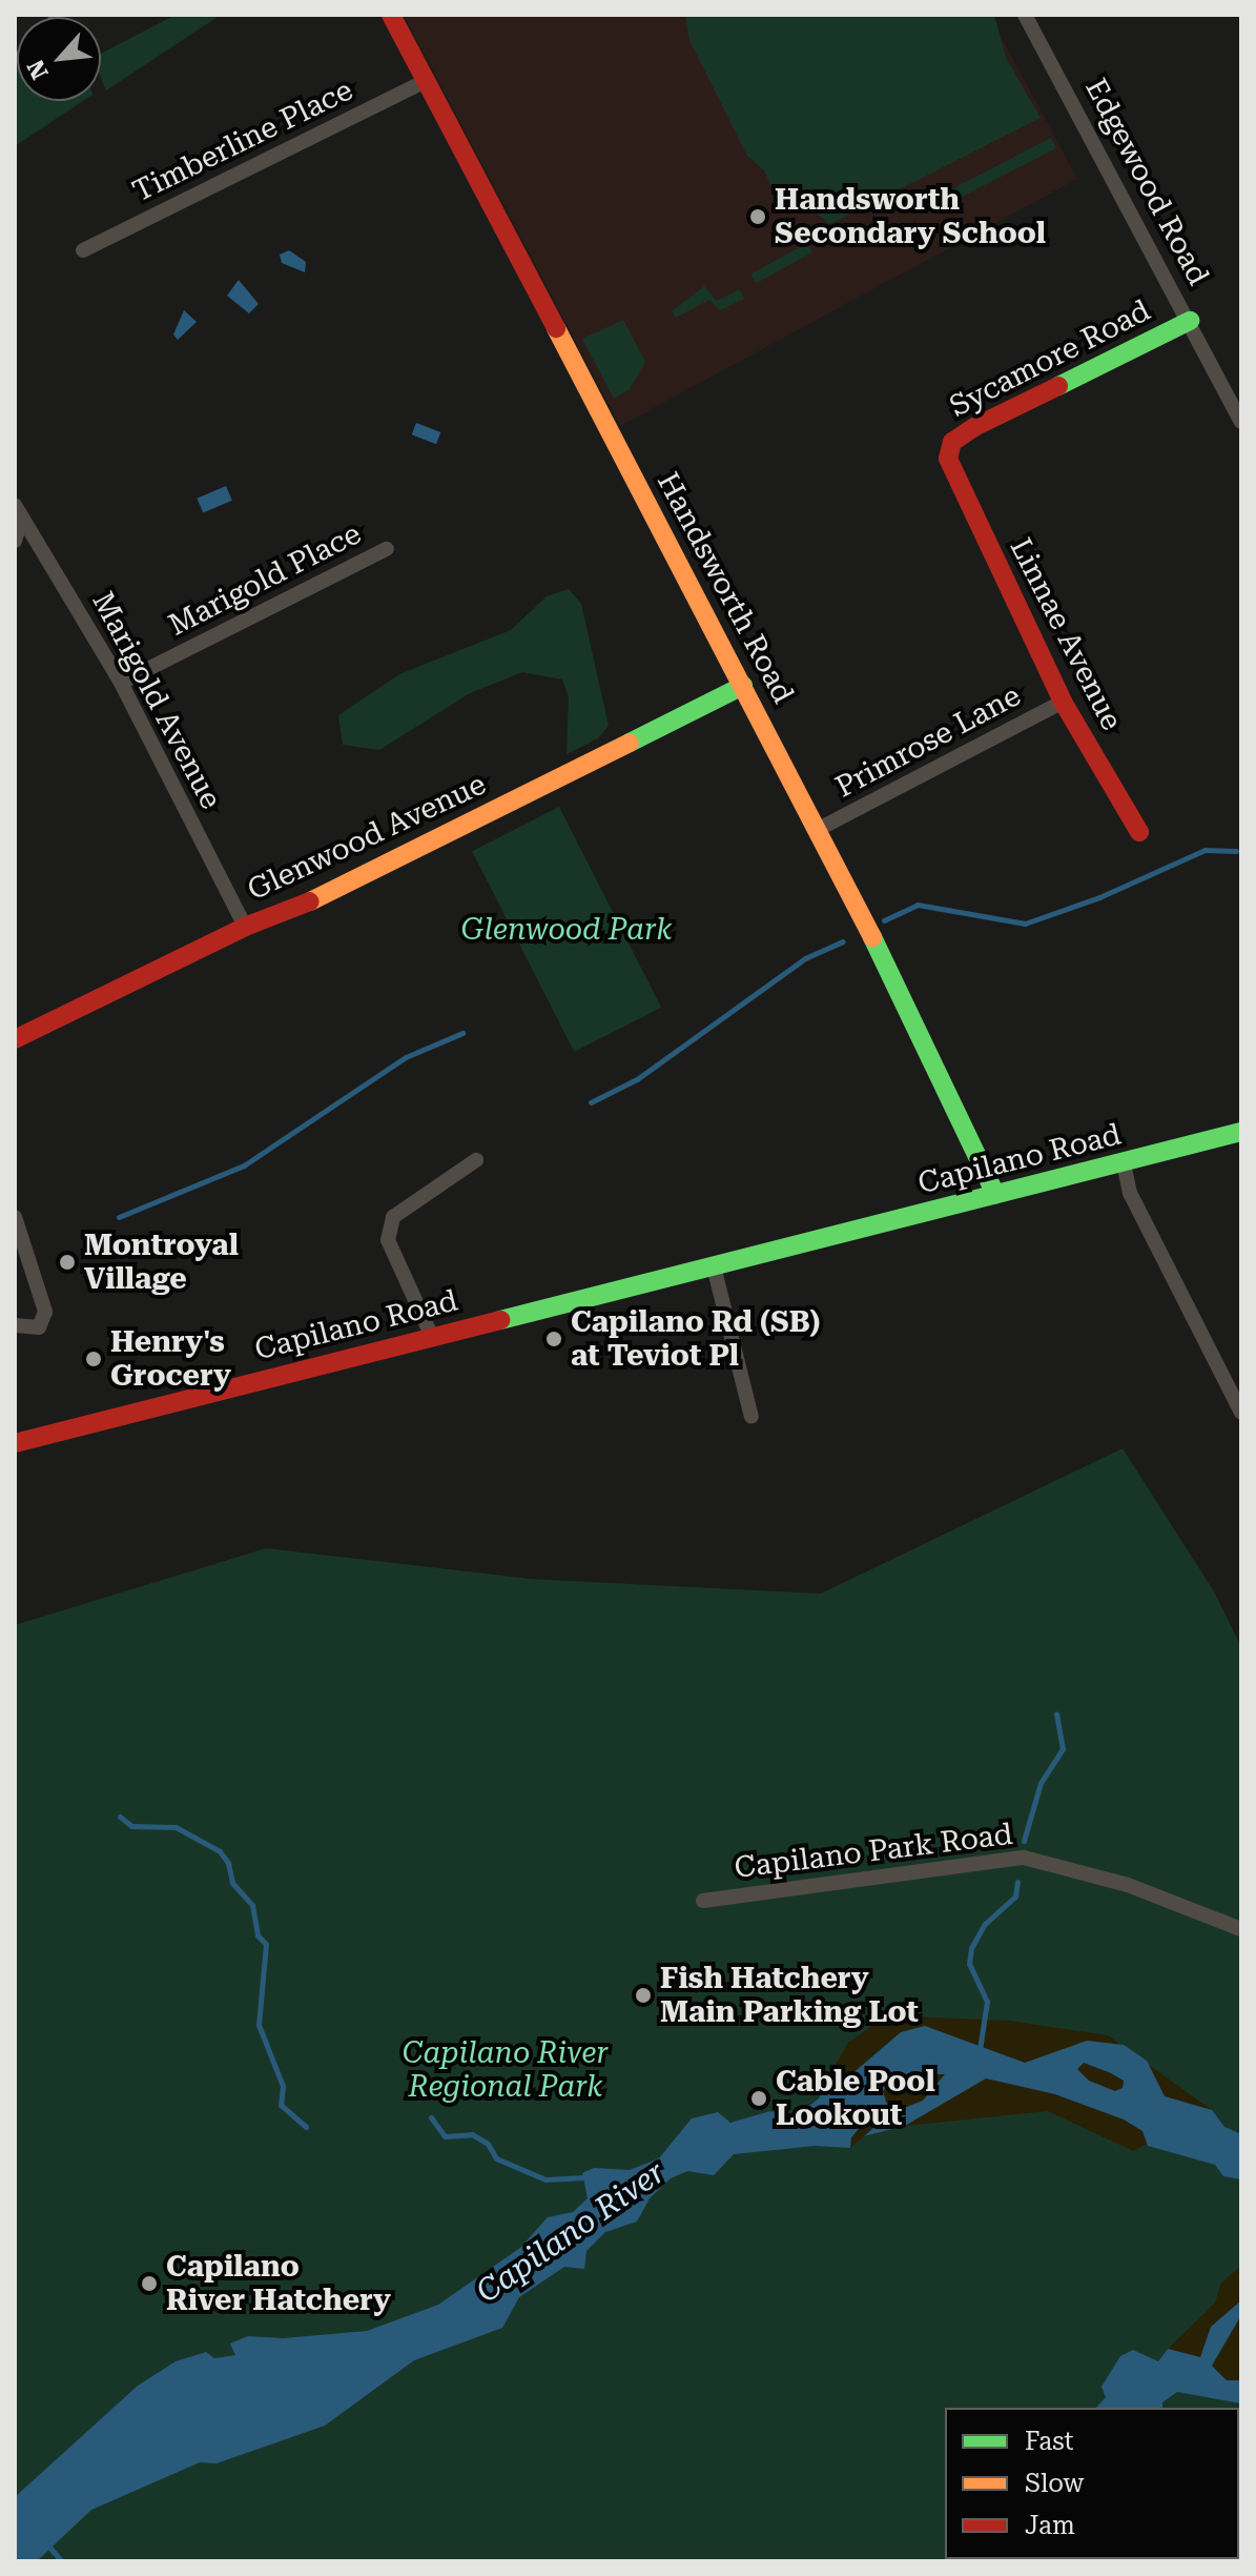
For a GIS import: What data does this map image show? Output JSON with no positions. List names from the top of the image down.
{
  "streets": {
    "street": [
      "Timberline Place",
      "Edgewood Road",
      "Sycamore Road",
      "Marigold Place",
      "Handsworth Road",
      "Linnae Avenue",
      "Marigold Avenue",
      "Primrose Lane",
      "Glenwood Avenue",
      "Capilano Road",
      "Capilano Park Road"
    ]
  },
  "crossings": [
    ["Timberline Place", "Handsworth Road"],
    ["Edgewood Road", "Sycamore Road"],
    ["Sycamore Road", "Linnae Avenue"],
    ["Marigold Place", "Marigold Avenue"],
    ["Handsworth Road", "Primrose Lane"],
    ["Handsworth Road", "Glenwood Avenue"],
    ["Handsworth Road", "Capilano Road"],
    ["Linnae Avenue", "Primrose Lane"],
    ["Marigold Avenue", "Glenwood Avenue"]
  ],
  "water": ["Capilano River"],
  "parks": ["Glenwood Park", "Capilano River Regional Park"],
  "places": [
    "Handsworth Secondary School",
    "Montroyal Village",
    "Capilano Rd (SB) at Teviot Pl",
    "Henry's Grocery",
    "Fish Hatchery Main Parking Lot",
    "Cable Pool Lookout",
    "Capilano River Hatchery"
  ],
  "legend": ["Fast", "Slow", "Jam"],
  "north": "bottom left"
}
